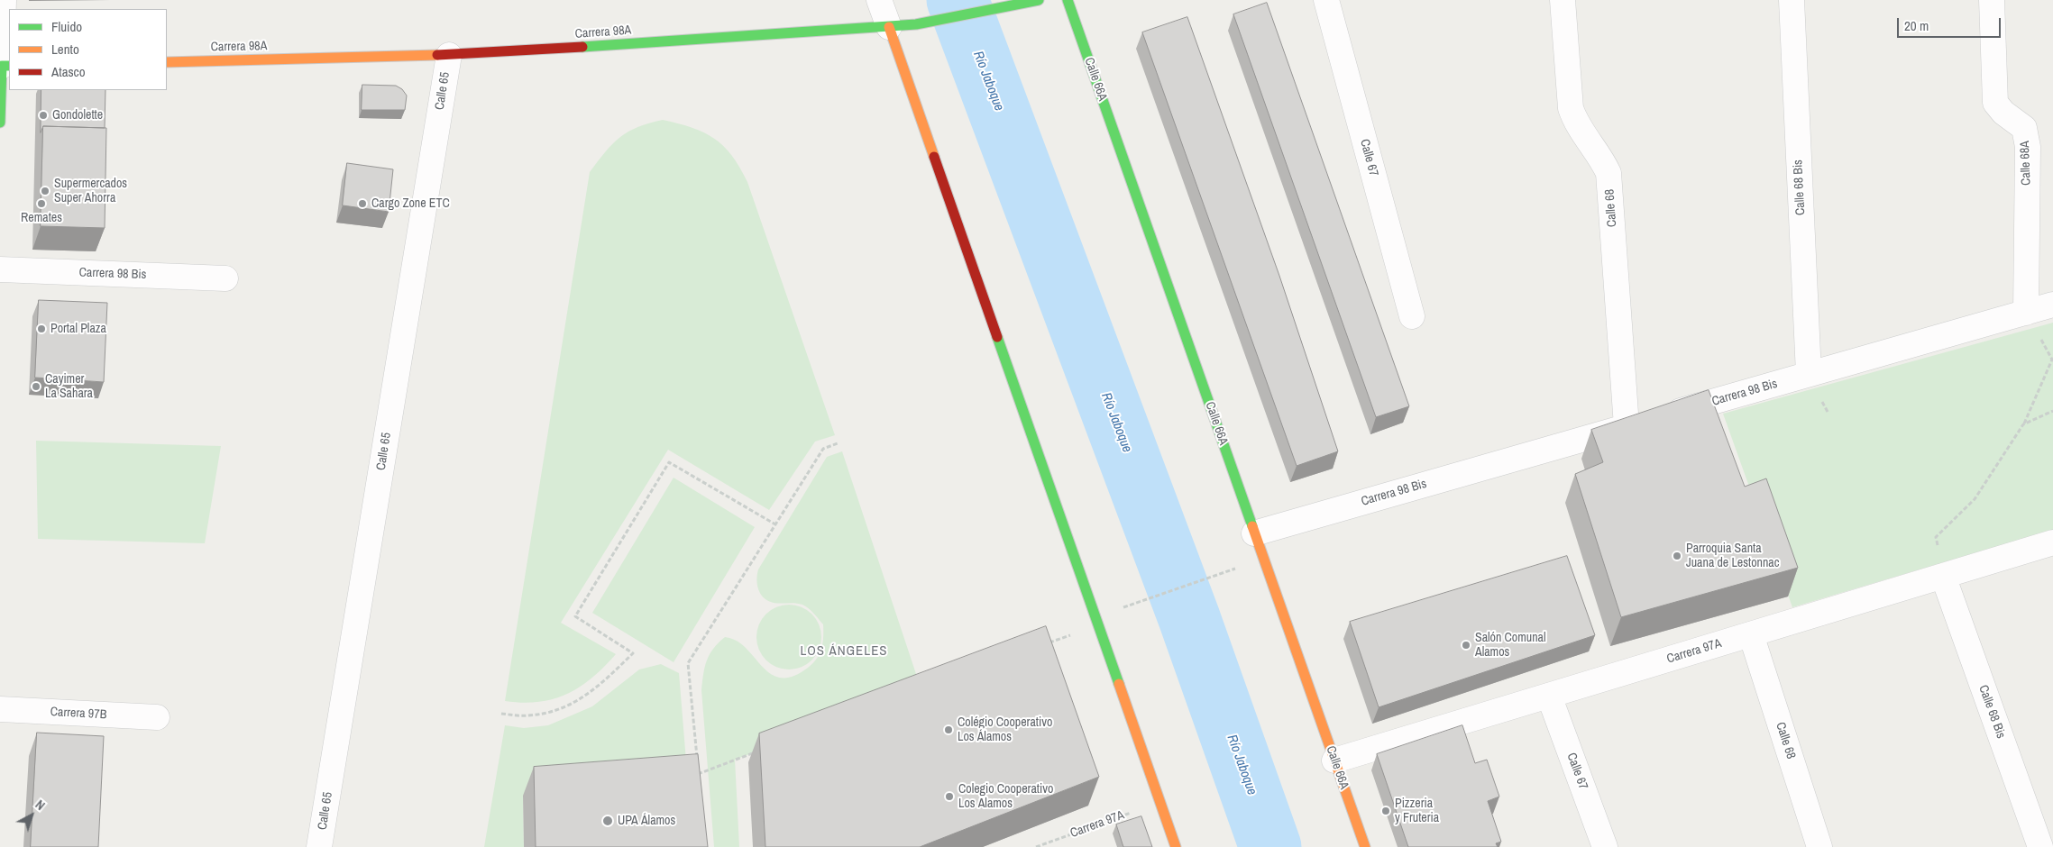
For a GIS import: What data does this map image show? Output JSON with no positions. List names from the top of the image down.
{
  "streets": {
    "street": [
      "Carrera 98A",
      "Calle 66A",
      "Calle 65",
      "Calle 67",
      "Calle 68A",
      "Calle 68 Bis",
      "Calle 68",
      "Carrera 98 Bis",
      "Carrera 97A",
      "Carrera 97B"
    ]
  },
  "crossings": [
    ["Carrera 98A", "Calle 65"],
    ["Calle 66A", "Carrera 98 Bis"],
    ["Calle 66A", "Carrera 97A"],
    ["Calle 67", "Carrera 97A"],
    ["Calle 68A", "Carrera 98 Bis"],
    ["Calle 68 Bis", "Carrera 98 Bis"],
    ["Calle 68 Bis", "Carrera 97A"],
    ["Calle 68", "Carrera 98 Bis"],
    ["Calle 68", "Carrera 97A"]
  ],
  "districts": ["LOS ÁNGELES"],
  "water": ["Río Jaboque"],
  "places": [
    "Gondolette",
    "Supermercados Super Ahorra",
    "Remates",
    "Cargo Zone ETC",
    "Portal Plaza",
    "Cayimer La Sahara",
    "Parroquia Santa Juana de Lestonnac",
    "Salón Comunal Alamos",
    "Colégio Cooperativo Los Álamos",
    "Colegio Cooperativo Los Alamos",
    "Pizzeria y Fruteria",
    "UPA Álamos"
  ],
  "legend": ["Fluido", "Lento", "Atasco"],
  "scale_bar": "20 m",
  "north": "top right"
}
